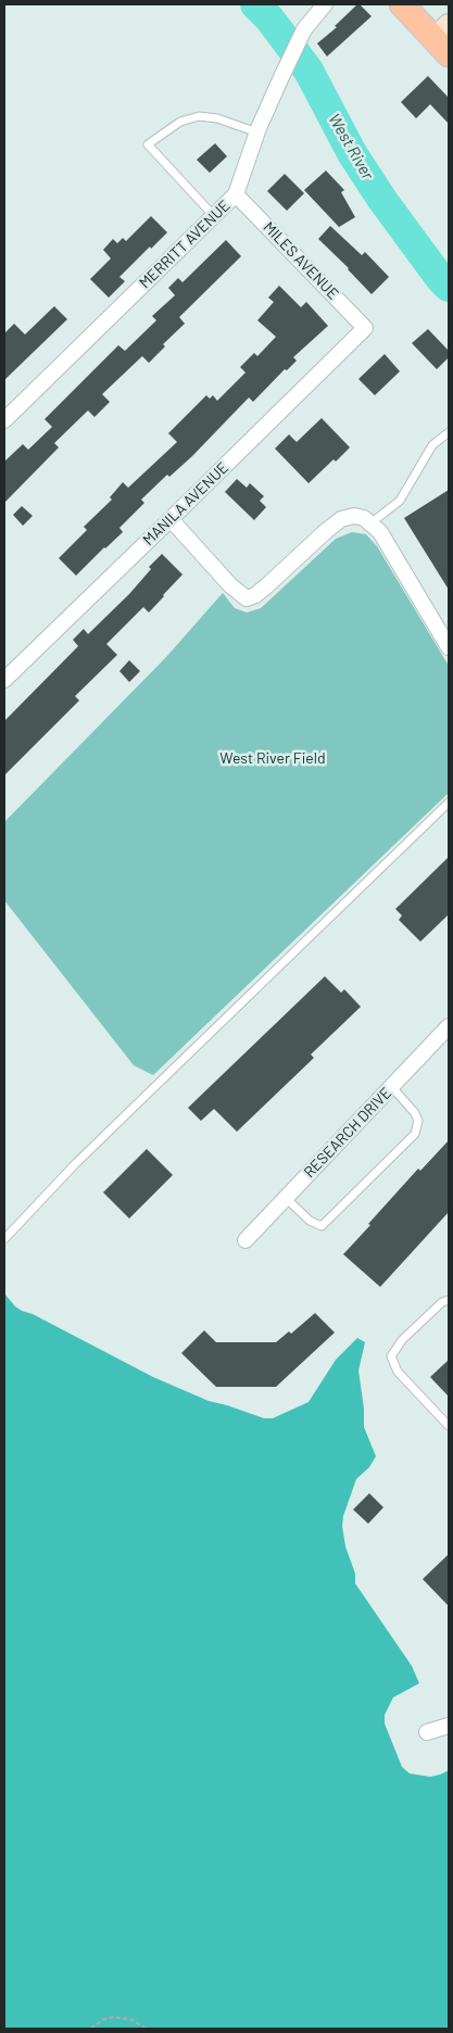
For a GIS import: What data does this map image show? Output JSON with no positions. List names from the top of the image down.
{
  "streets": {
    "street": [
      "MERRITT AVENUE",
      "MILES AVENUE",
      "MANILA AVENUE",
      "RESEARCH DRIVE"
    ]
  },
  "crossings": [
    ["MERRITT AVENUE", "MILES AVENUE"],
    ["MILES AVENUE", "MANILA AVENUE"]
  ],
  "water": ["West River"],
  "parks": ["West River Field"]
}
